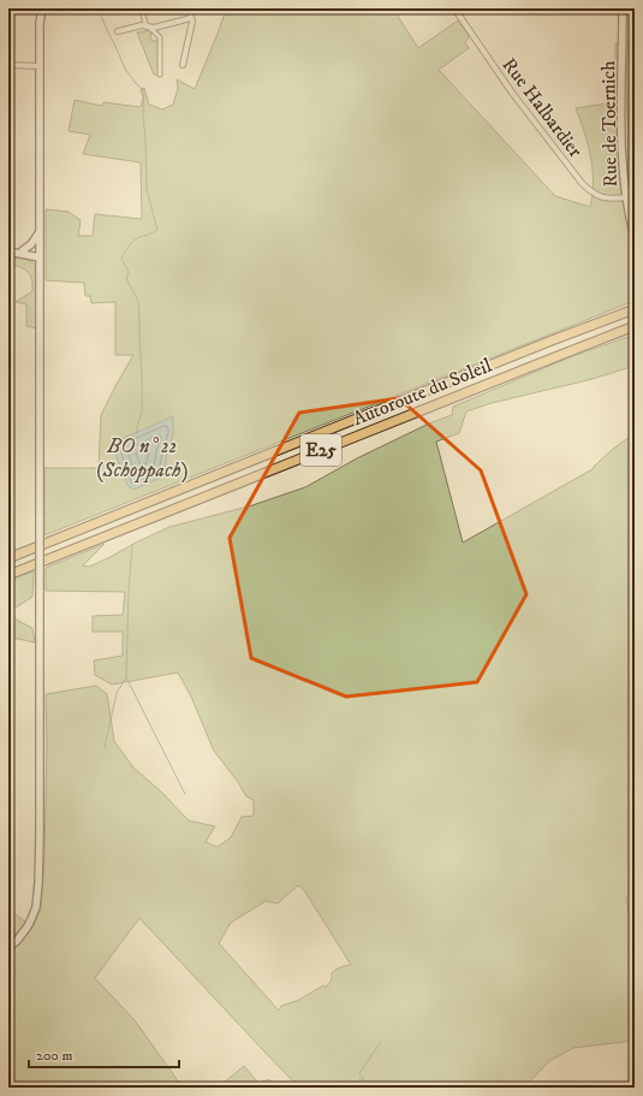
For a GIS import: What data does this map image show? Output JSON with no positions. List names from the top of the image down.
{
  "streets": {
    "highway": ["Autoroute du Soleil", "E25"],
    "main road": ["Rue de Toernich"],
    "street": ["Rue Halbardier"]
  },
  "crossings": [
    ["Rue Halbardier", "Rue de Toernich"]
  ],
  "water": ["BO n° 22 (Schoppach)"],
  "scale_bar": "200 m"
}
